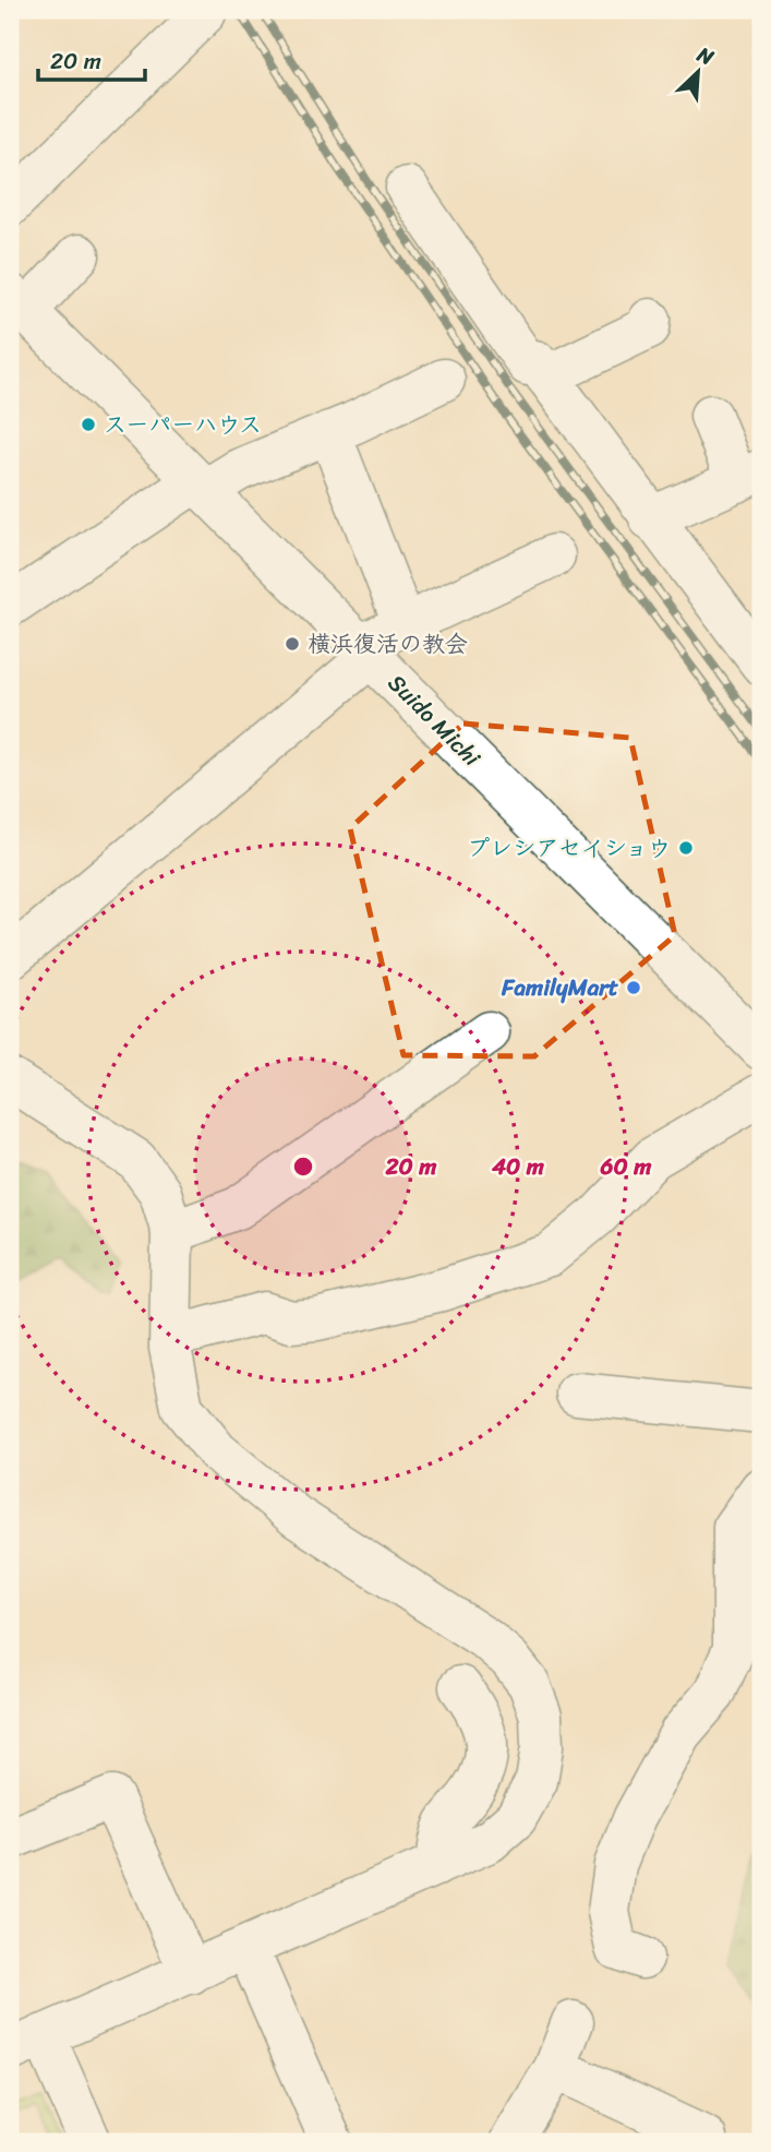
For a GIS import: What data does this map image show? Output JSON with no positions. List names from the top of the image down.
{
  "streets": {
    "street": ["Suido Michi"]
  },
  "places": [
    "スーパーハウス",
    "横浜復活の教会",
    "プレシアセイショウ",
    "FamilyMart"
  ],
  "scale_bar": "20 m",
  "north": "top right",
  "rings": ["20 m", "40 m", "60 m"]
}
